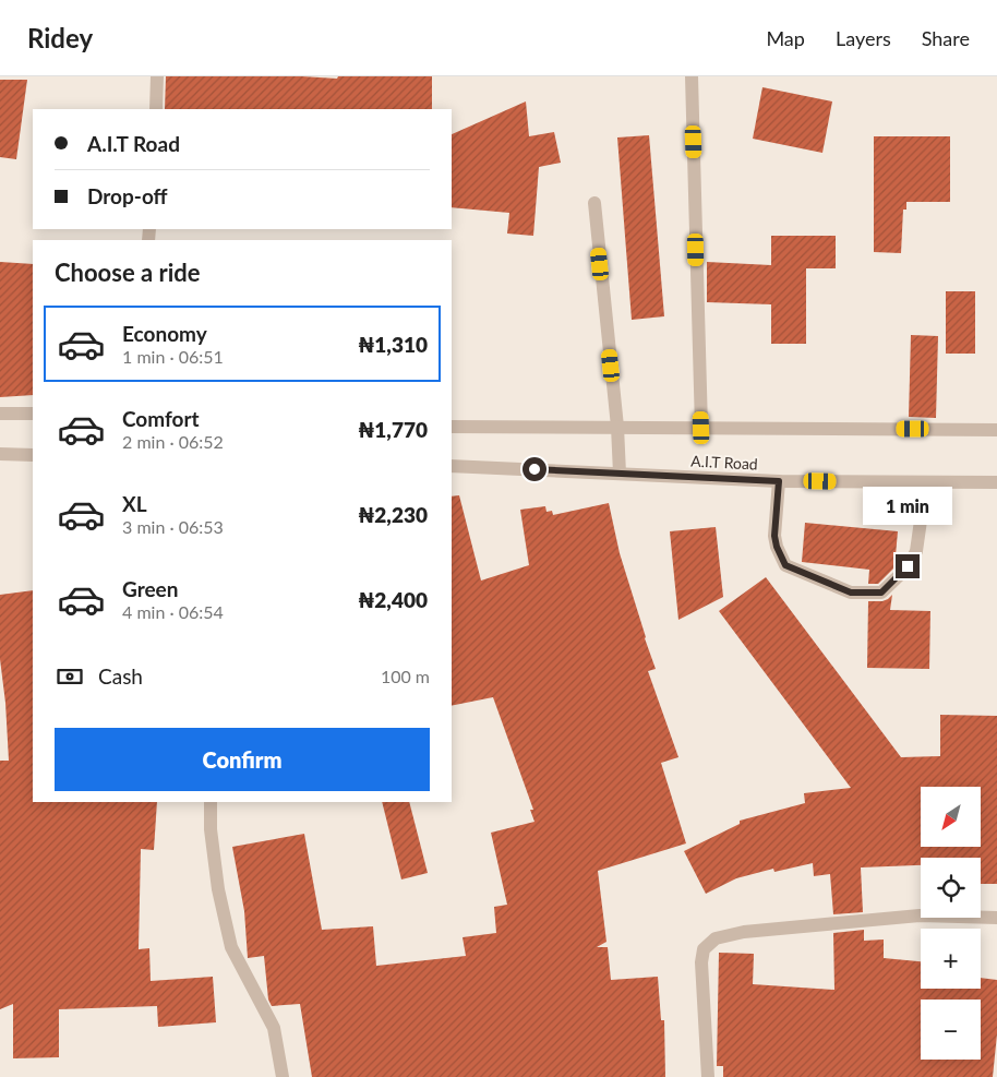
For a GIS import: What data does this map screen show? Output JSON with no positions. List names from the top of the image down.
{
  "streets": {
    "street": ["A.I.T Road"]
  },
  "north": "bottom left",
  "page": {
    "header": "Ridey",
    "nav": ["Map", "Layers", "Share"],
    "banner": ["A.I.T Road", "Drop-off"],
    "heading": "Choose a ride",
    "list": [
      {
        "name": "Economy",
        "note": "1 min · 06:51",
        "value": "₦1,310"
      },
      {
        "name": "Comfort",
        "note": "2 min · 06:52",
        "value": "₦1,770"
      },
      {
        "name": "XL",
        "note": "3 min · 06:53",
        "value": "₦2,230"
      },
      {
        "name": "Green",
        "note": "4 min · 06:54",
        "value": "₦2,400"
      }
    ],
    "bubble": "1 min",
    "pay": ["Cash", "100 m"],
    "buttons": "Confirm",
    "map_buttons": ["+", "−"]
  }
}
